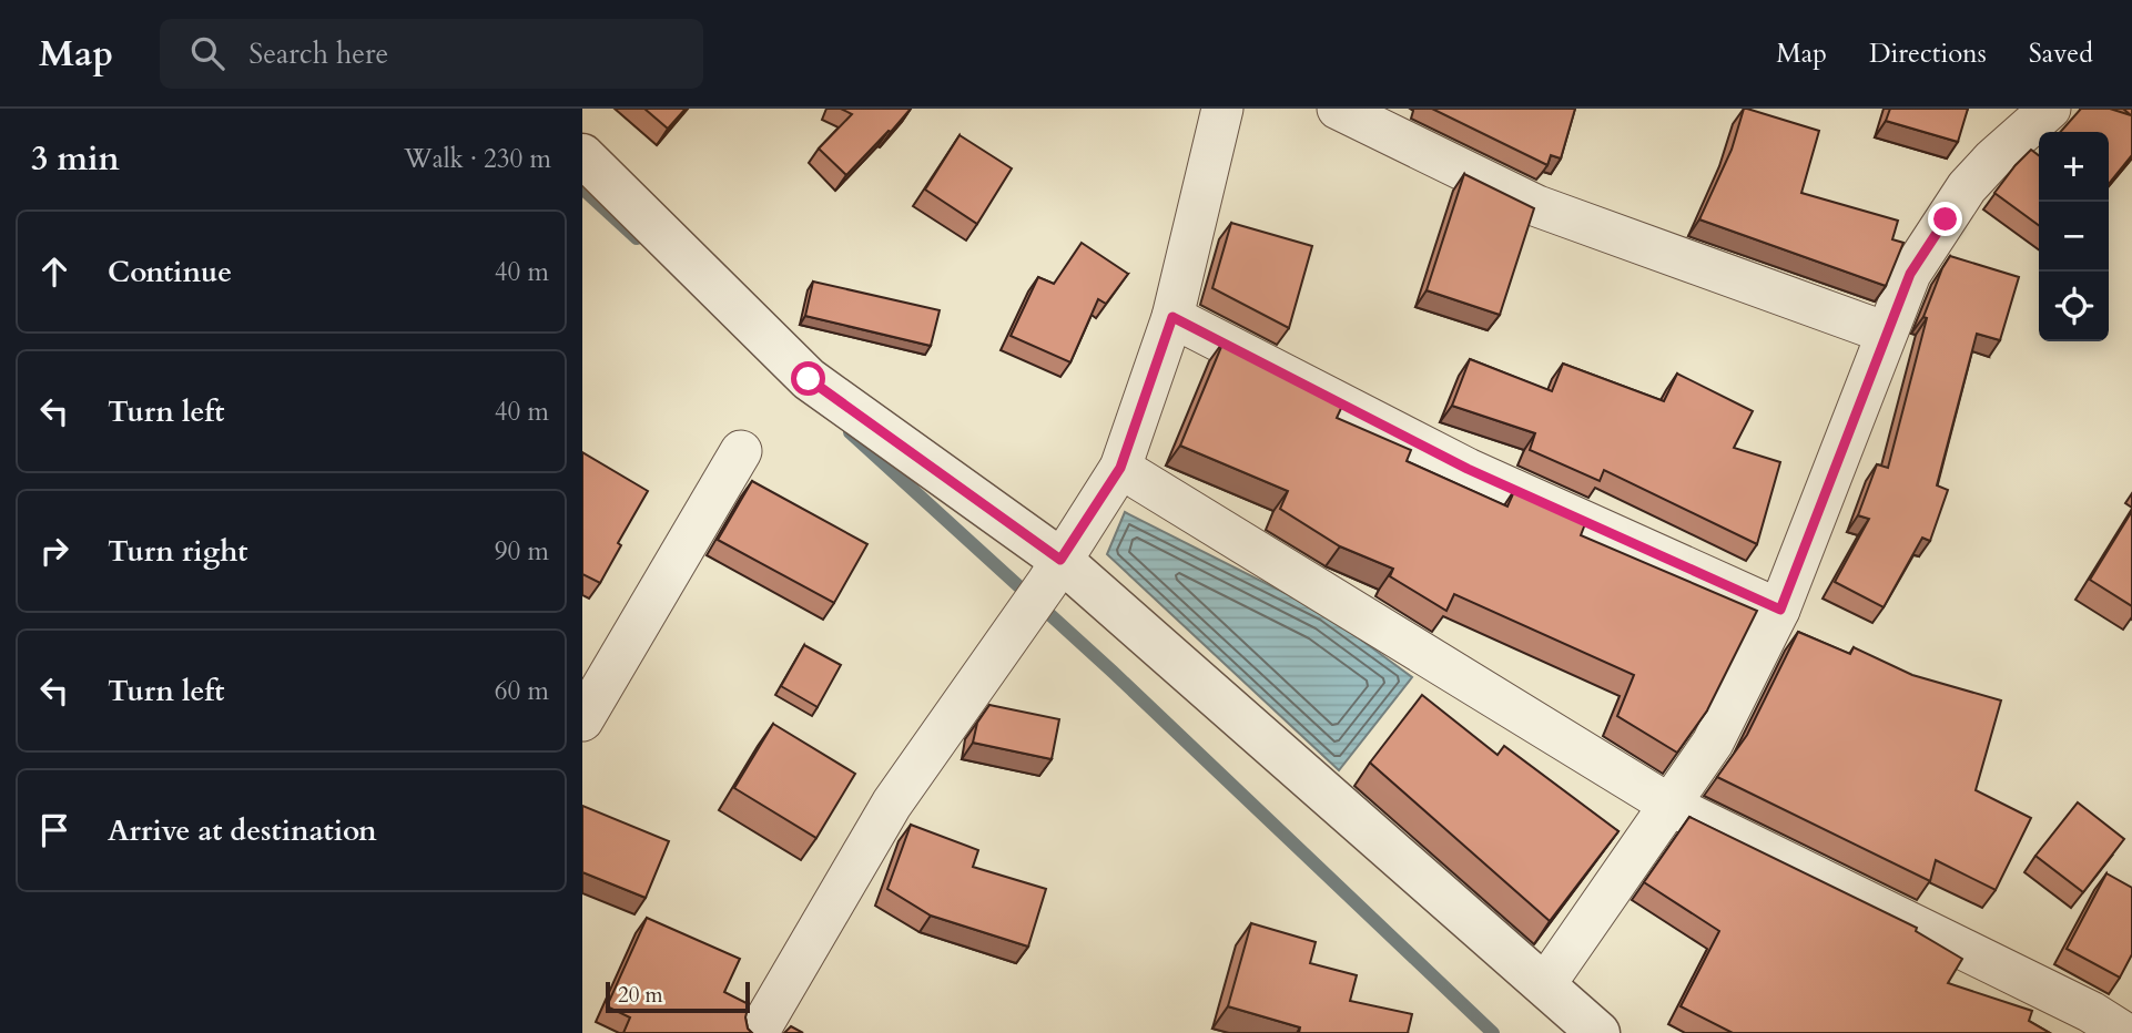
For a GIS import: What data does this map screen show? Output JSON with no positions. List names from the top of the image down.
{
  "scale_bar": "20 m",
  "page": {
    "header": "Map",
    "search": "Search here",
    "nav": ["Map", "Directions", "Saved"],
    "heading": ["3 min", "Walk · 230 m"],
    "map_buttons": ["+", "−"],
    "list": [
      ["Continue", "40 m"],
      ["Turn left", "40 m"],
      ["Turn right", "90 m"],
      ["Turn left", "60 m"],
      "Arrive at destination"
    ],
    "scale": "20 m"
  }
}
